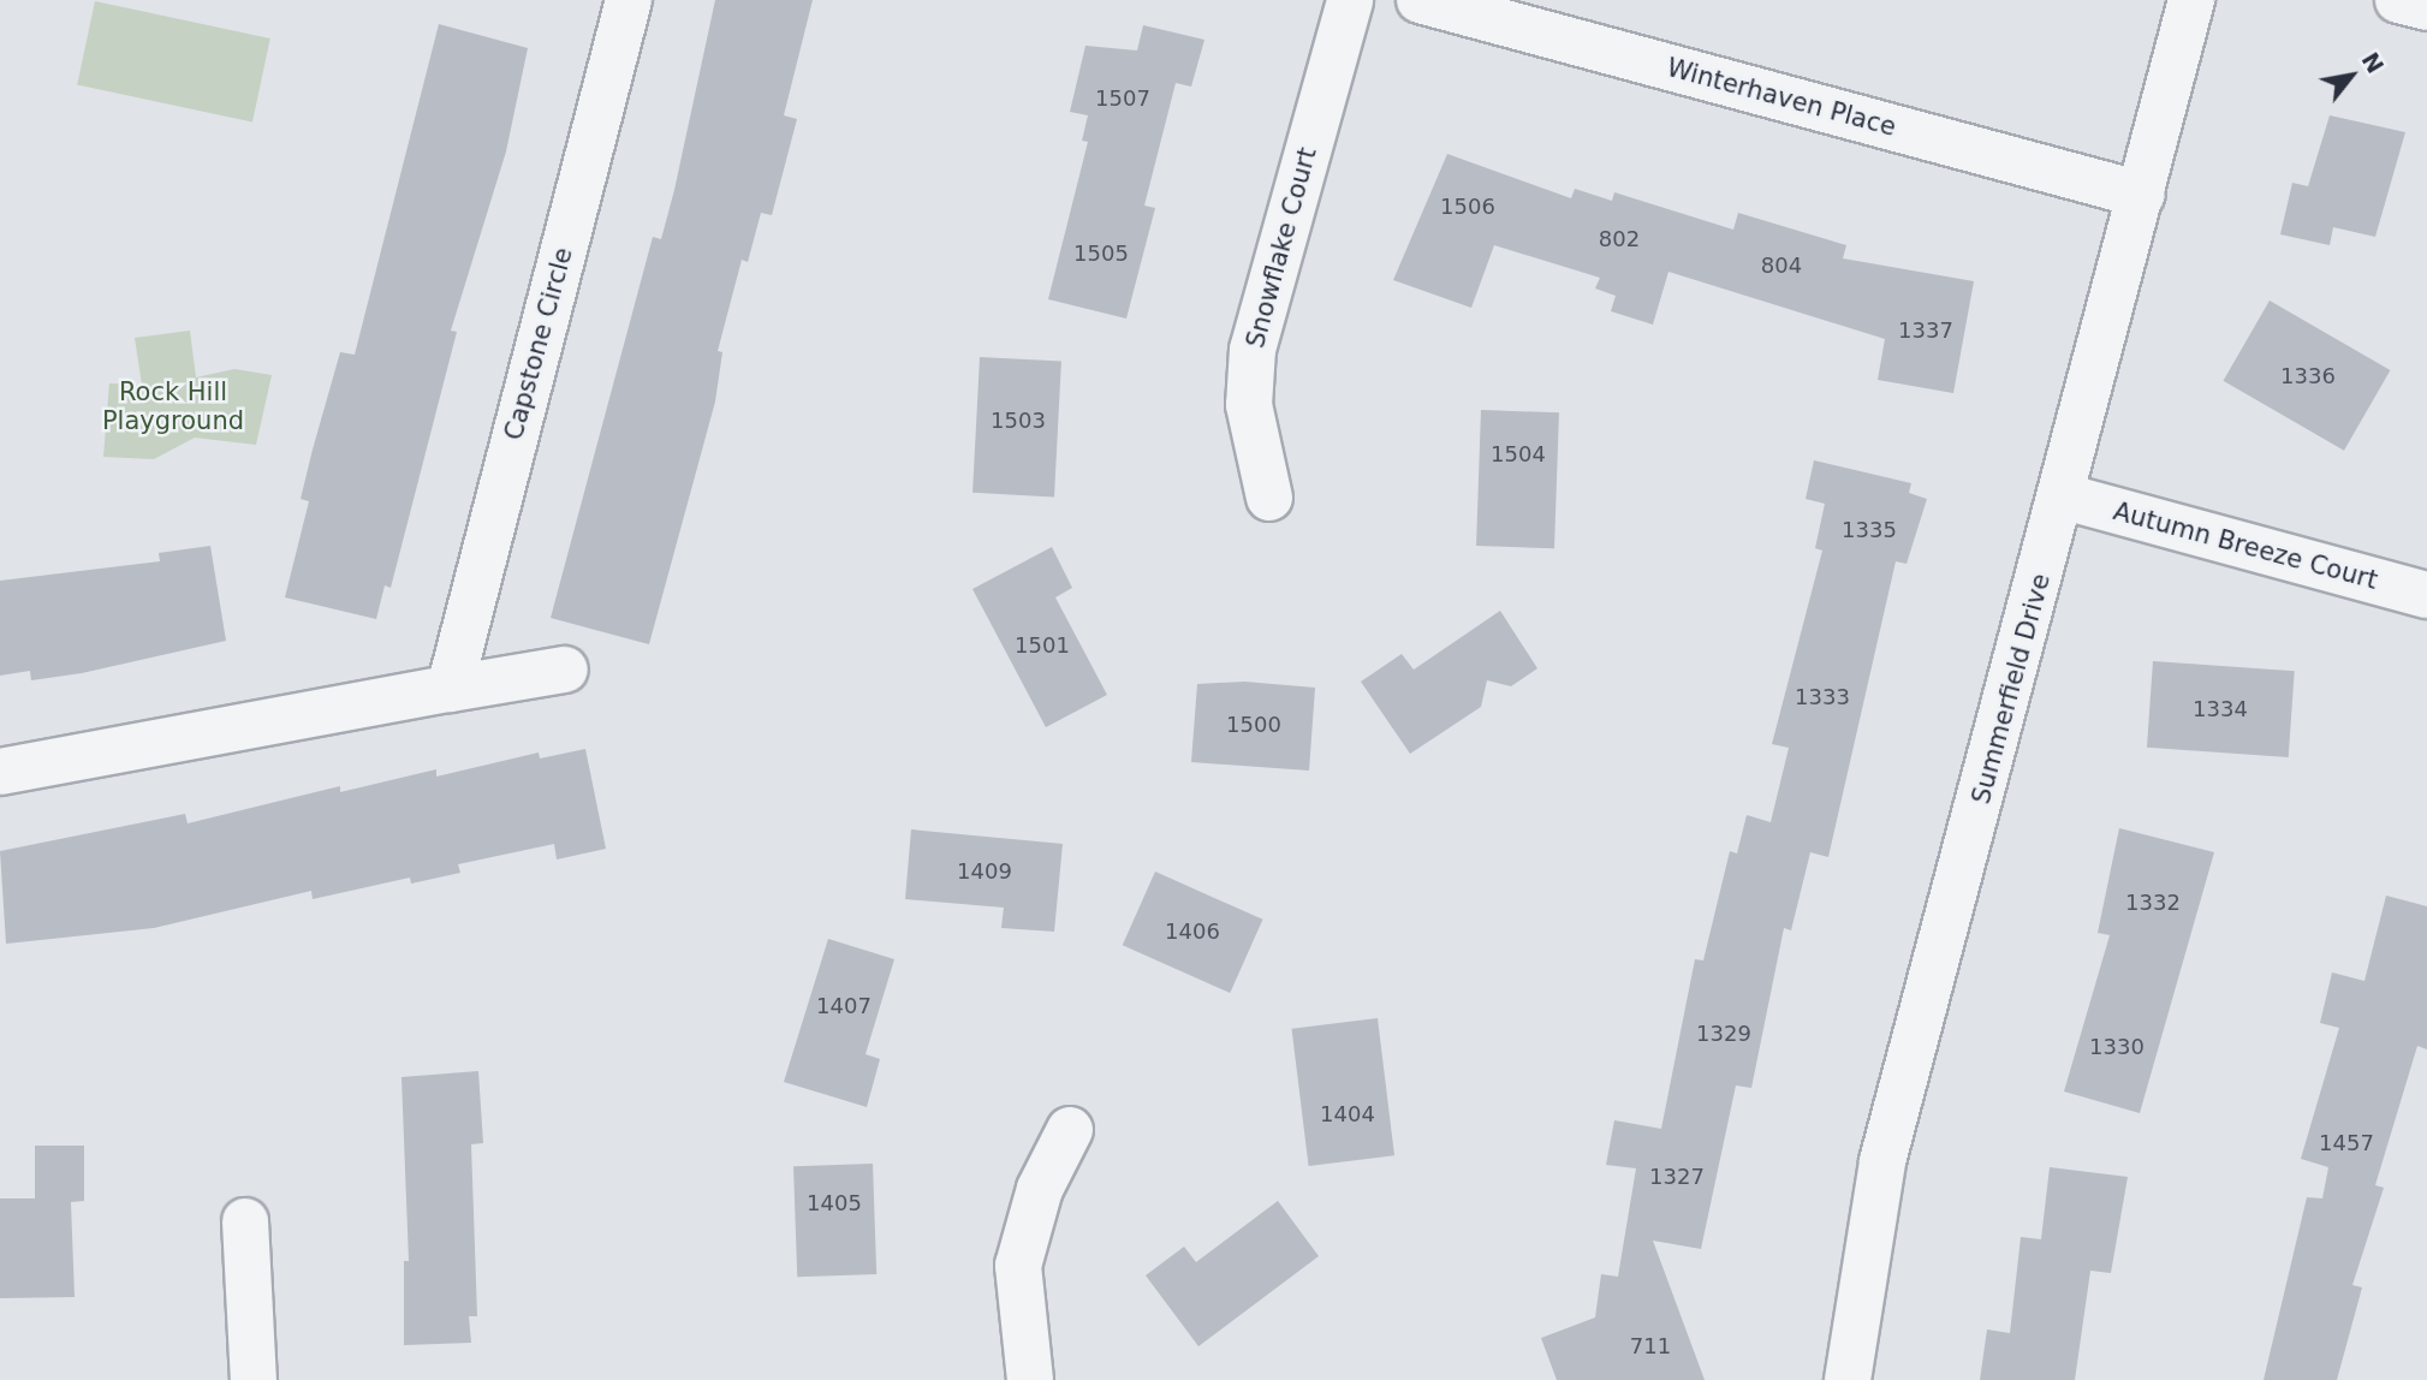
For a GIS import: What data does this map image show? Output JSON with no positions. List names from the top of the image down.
{
  "streets": {
    "street": [
      "Winterhaven Place",
      "Snowflake Court",
      "Capstone Circle",
      "Autumn Breeze Court",
      "Summerfield Drive"
    ]
  },
  "crossings": [
    ["Winterhaven Place", "Summerfield Drive"],
    ["Autumn Breeze Court", "Summerfield Drive"]
  ],
  "parks": ["Rock Hill Playground"],
  "house_numbers": [
    "1507",
    "1506",
    "802",
    "1505",
    "804",
    "1337",
    "1336",
    "1503",
    "1504",
    "1335",
    "1501",
    "1333",
    "1334",
    "1500",
    "1409",
    "1332",
    "1406",
    "1407",
    "1329",
    "1330",
    "1404",
    "1457",
    "1327",
    "1405",
    "711"
  ],
  "north": "top right"
}
